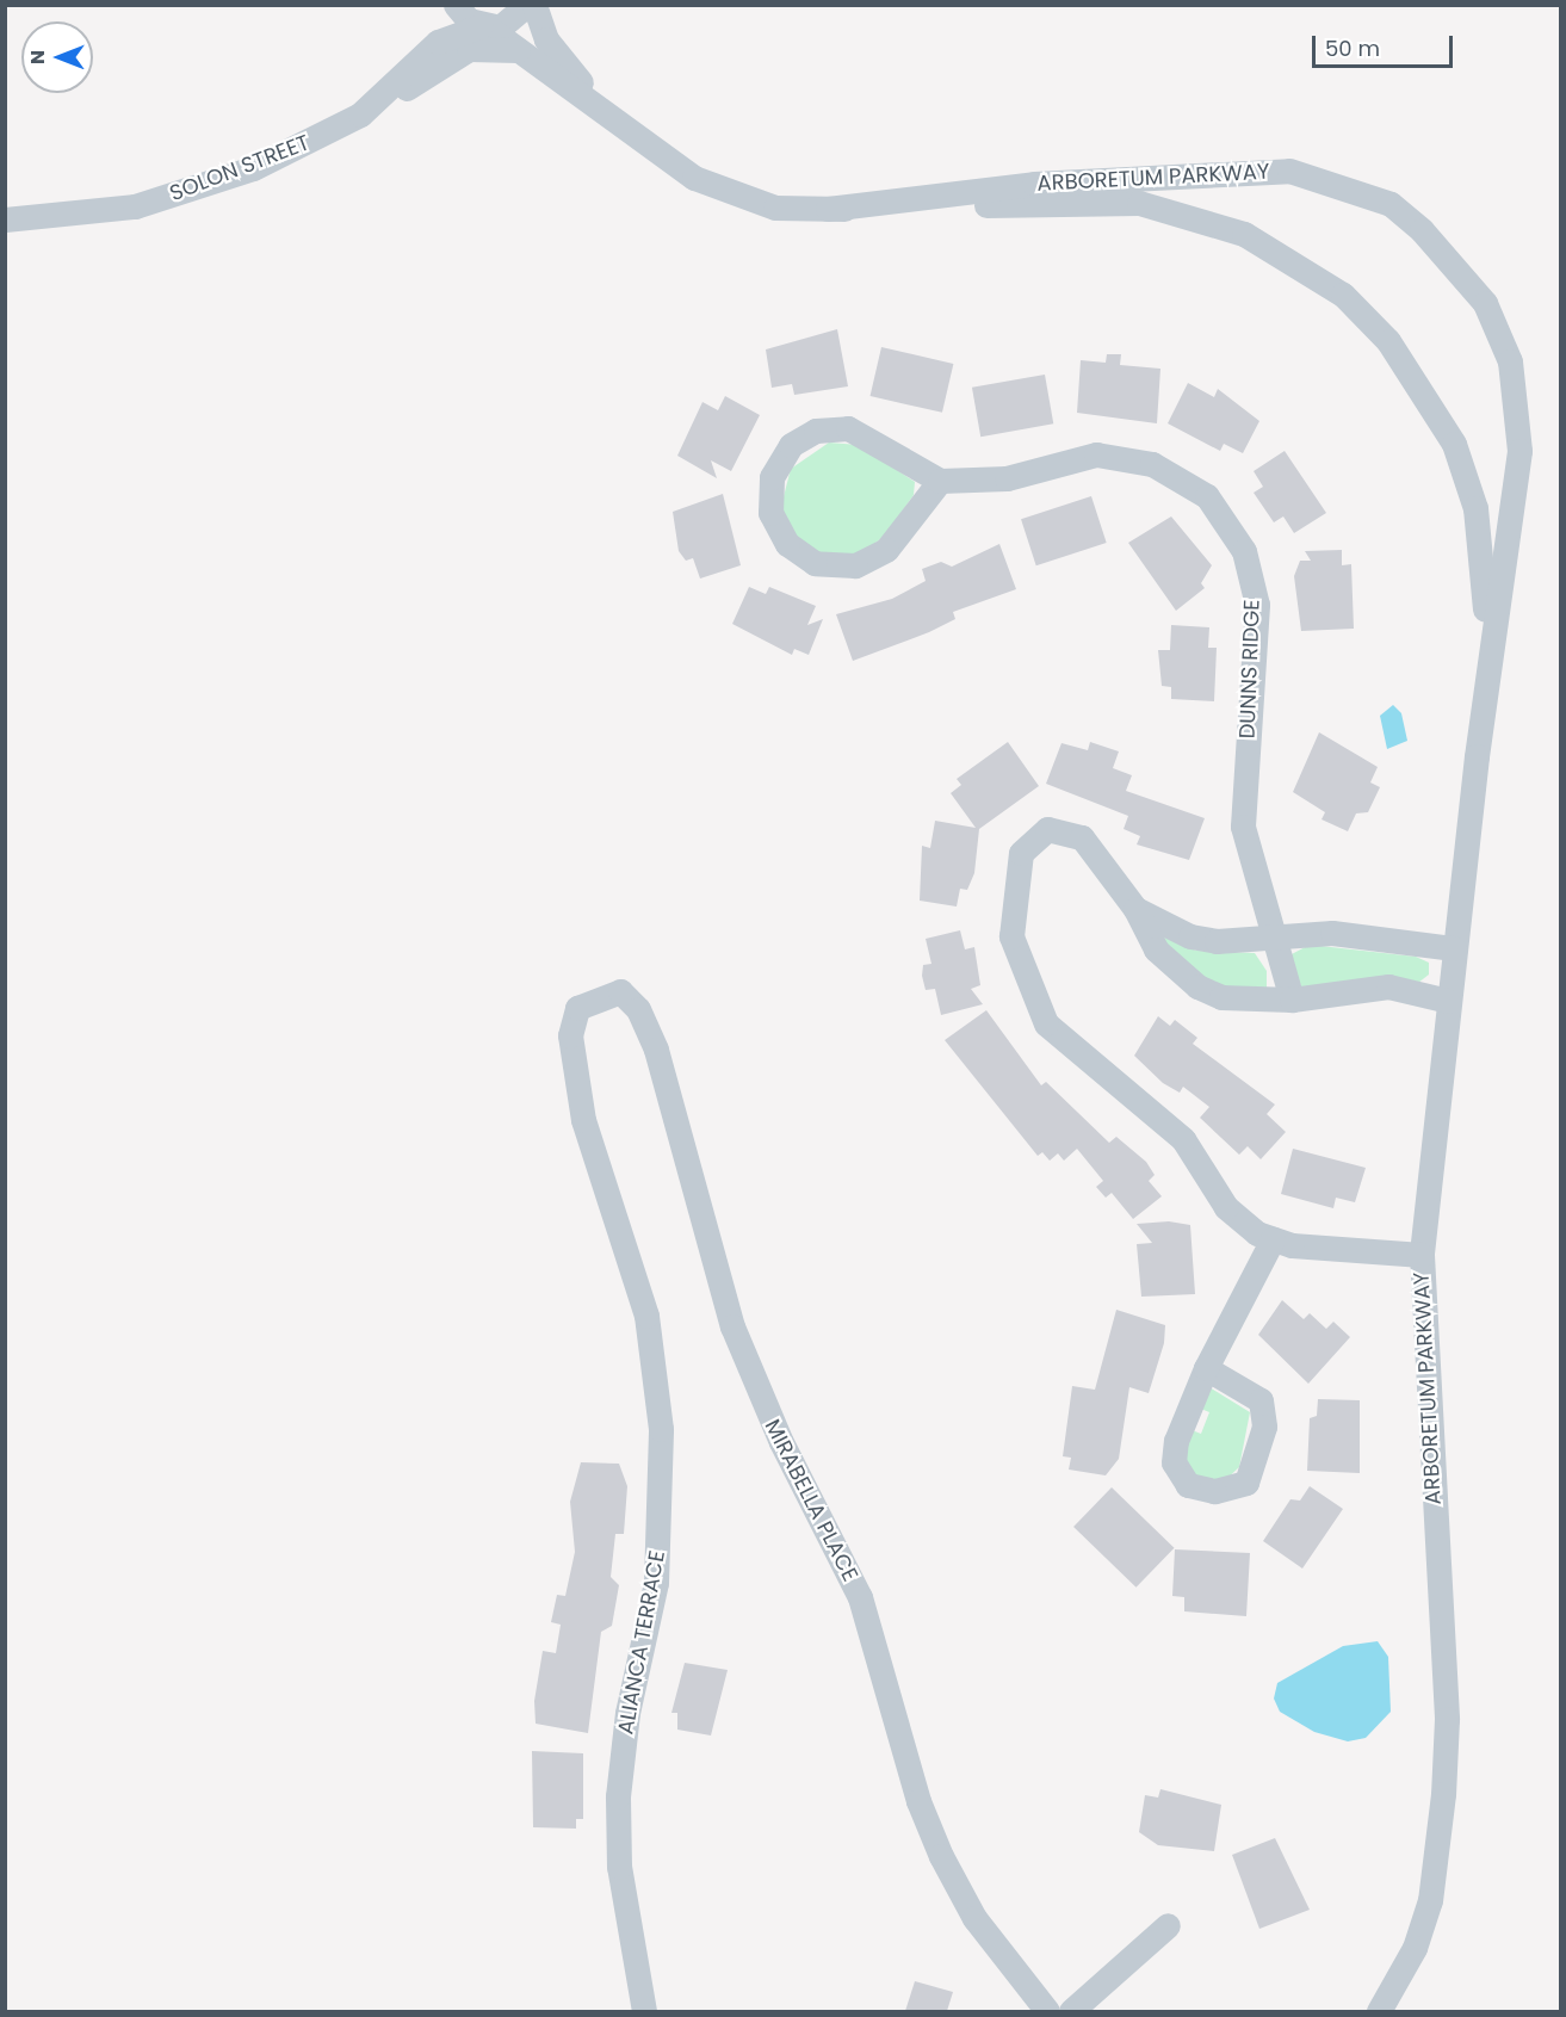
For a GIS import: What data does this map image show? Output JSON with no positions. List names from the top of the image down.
{
  "streets": {
    "street": [
      "SOLON STREET",
      "ARBORETUM PARKWAY",
      "DUNNS RIDGE",
      "MIRABELLA PLACE",
      "ALIANCA TERRACE"
    ]
  },
  "crossings": [
    ["SOLON STREET", "ARBORETUM PARKWAY"],
    ["MIRABELLA PLACE", "ALIANCA TERRACE"]
  ],
  "scale_bar": "50 m",
  "north": "left"
}
